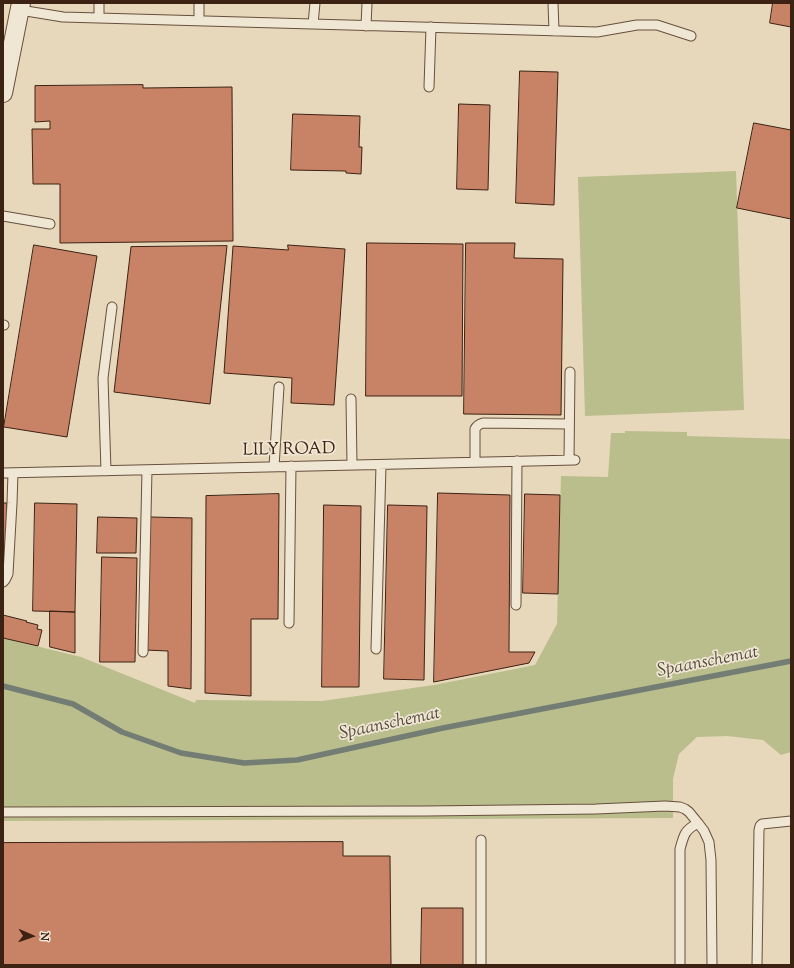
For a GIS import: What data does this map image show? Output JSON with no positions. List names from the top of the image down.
{
  "streets": {
    "lane": ["LILY ROAD"]
  },
  "water": ["Spaanschemat"],
  "north": "right"
}
